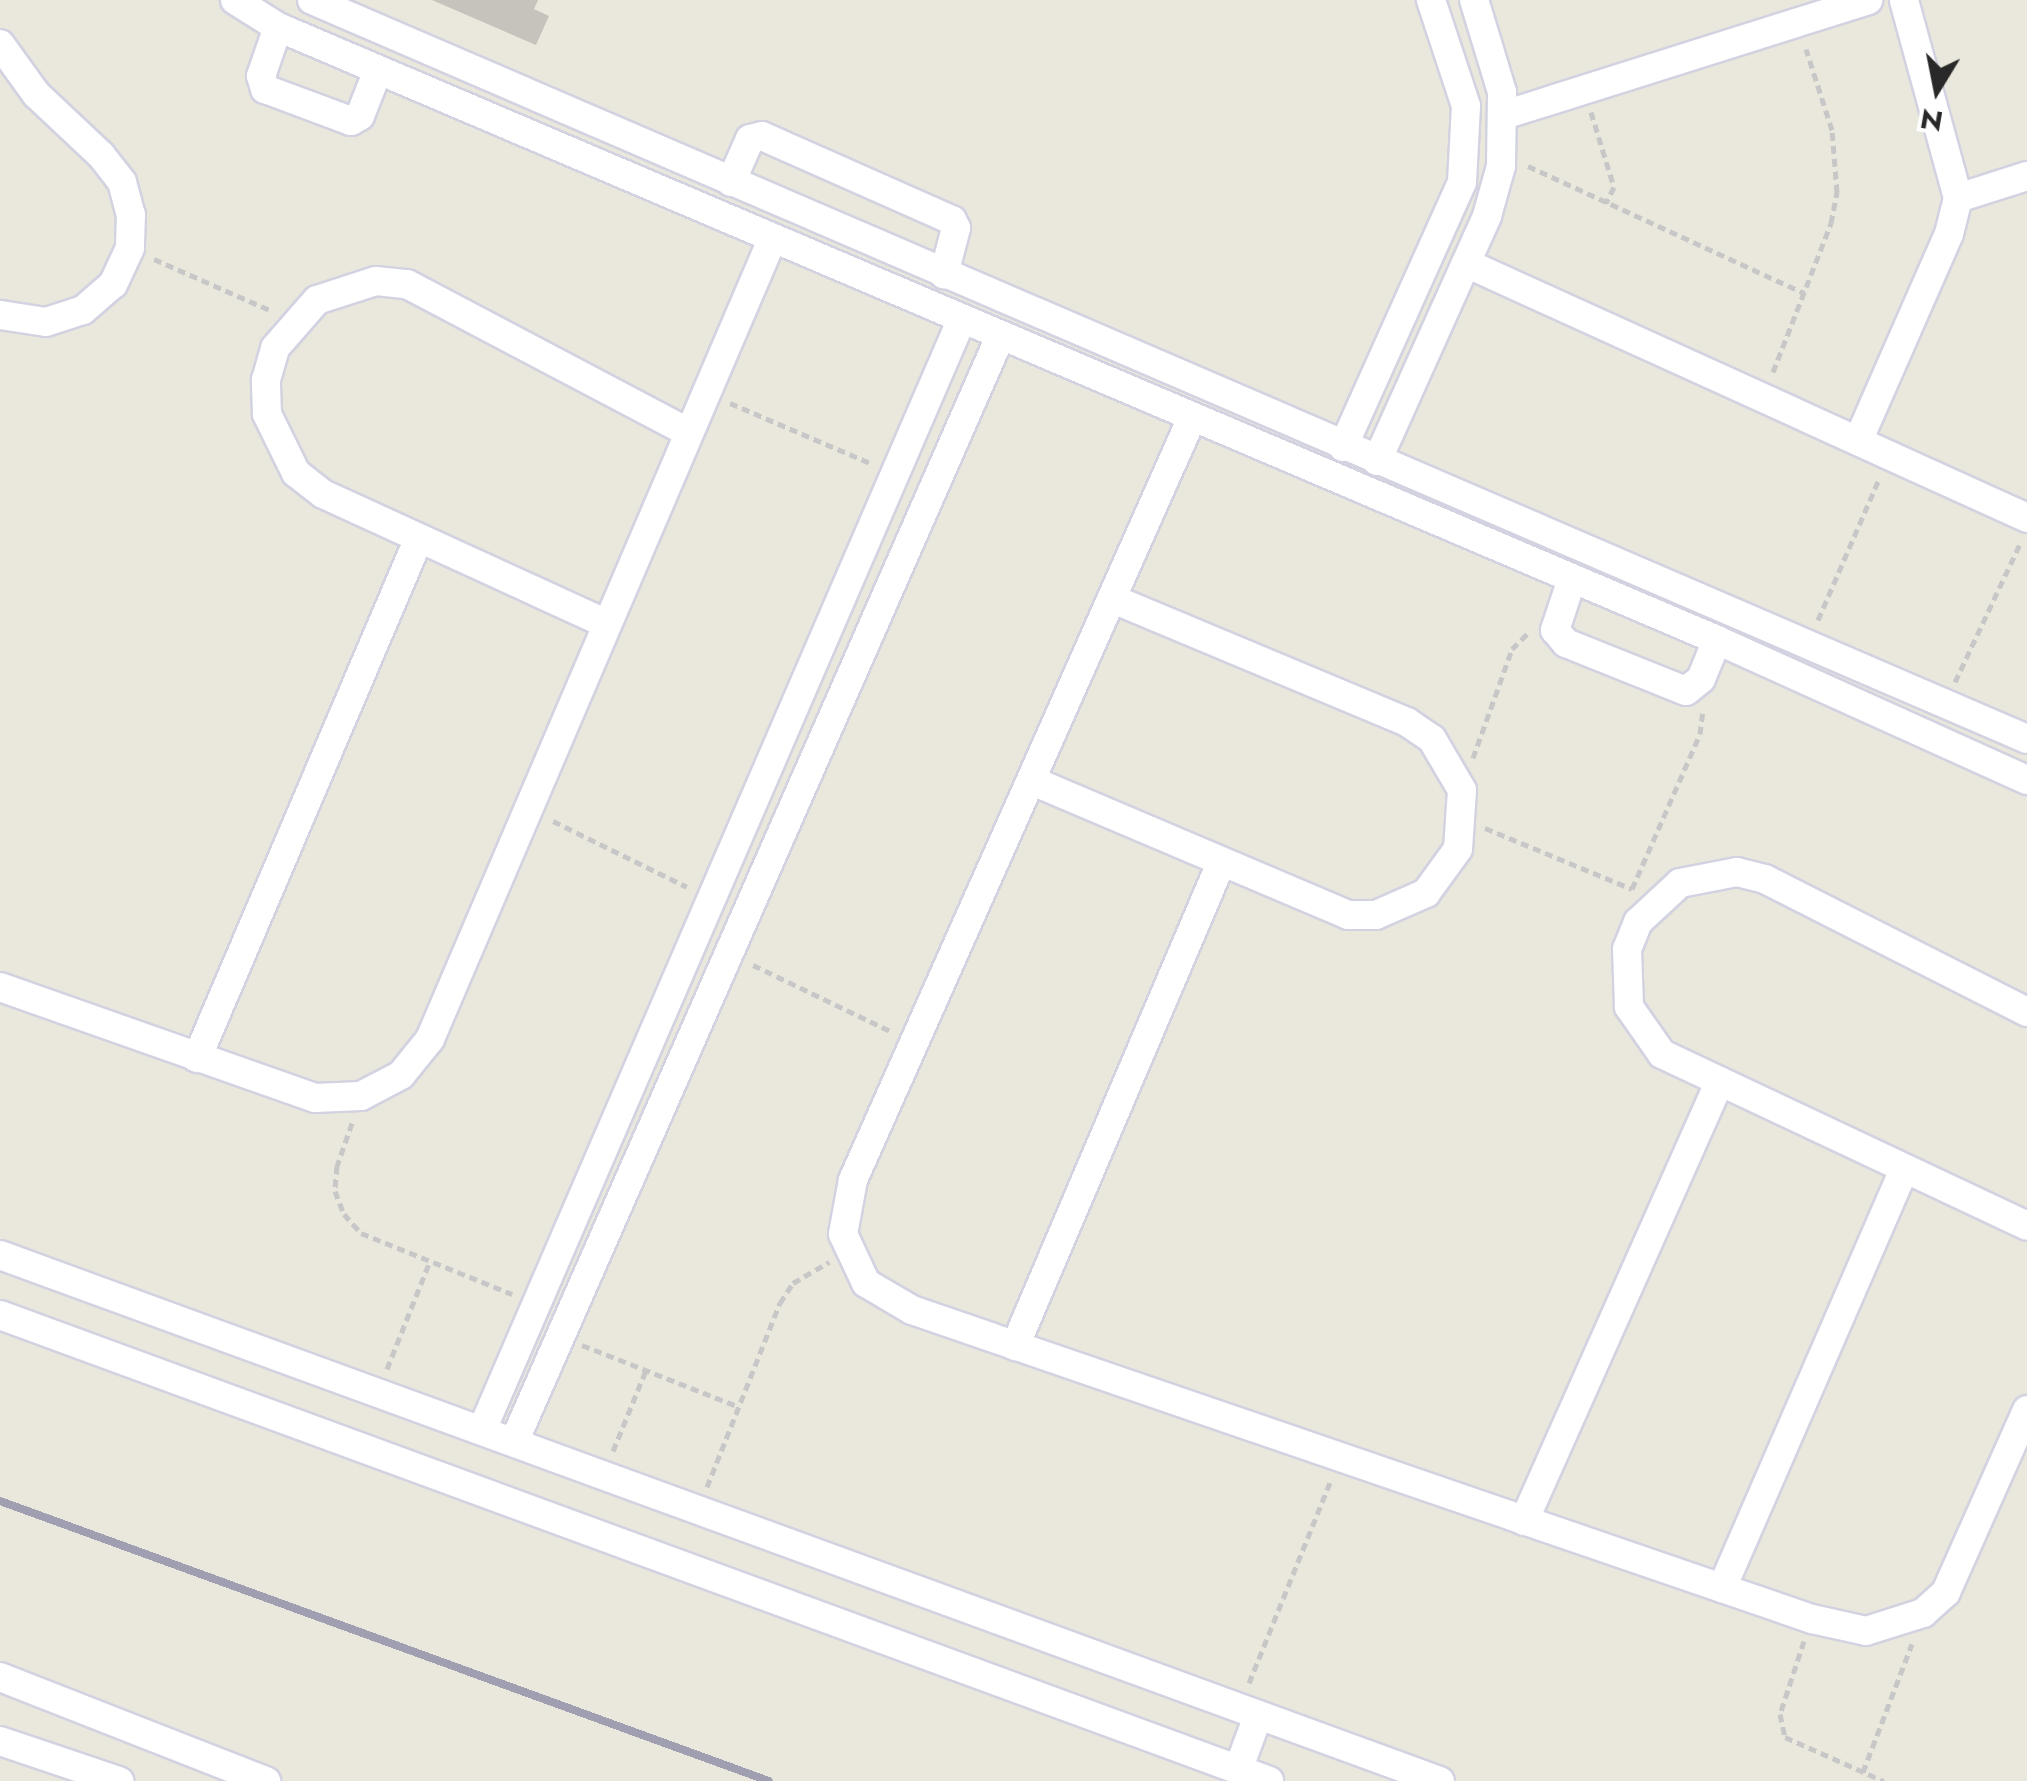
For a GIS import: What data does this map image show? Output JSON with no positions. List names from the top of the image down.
{
  "north": "bottom"
}
